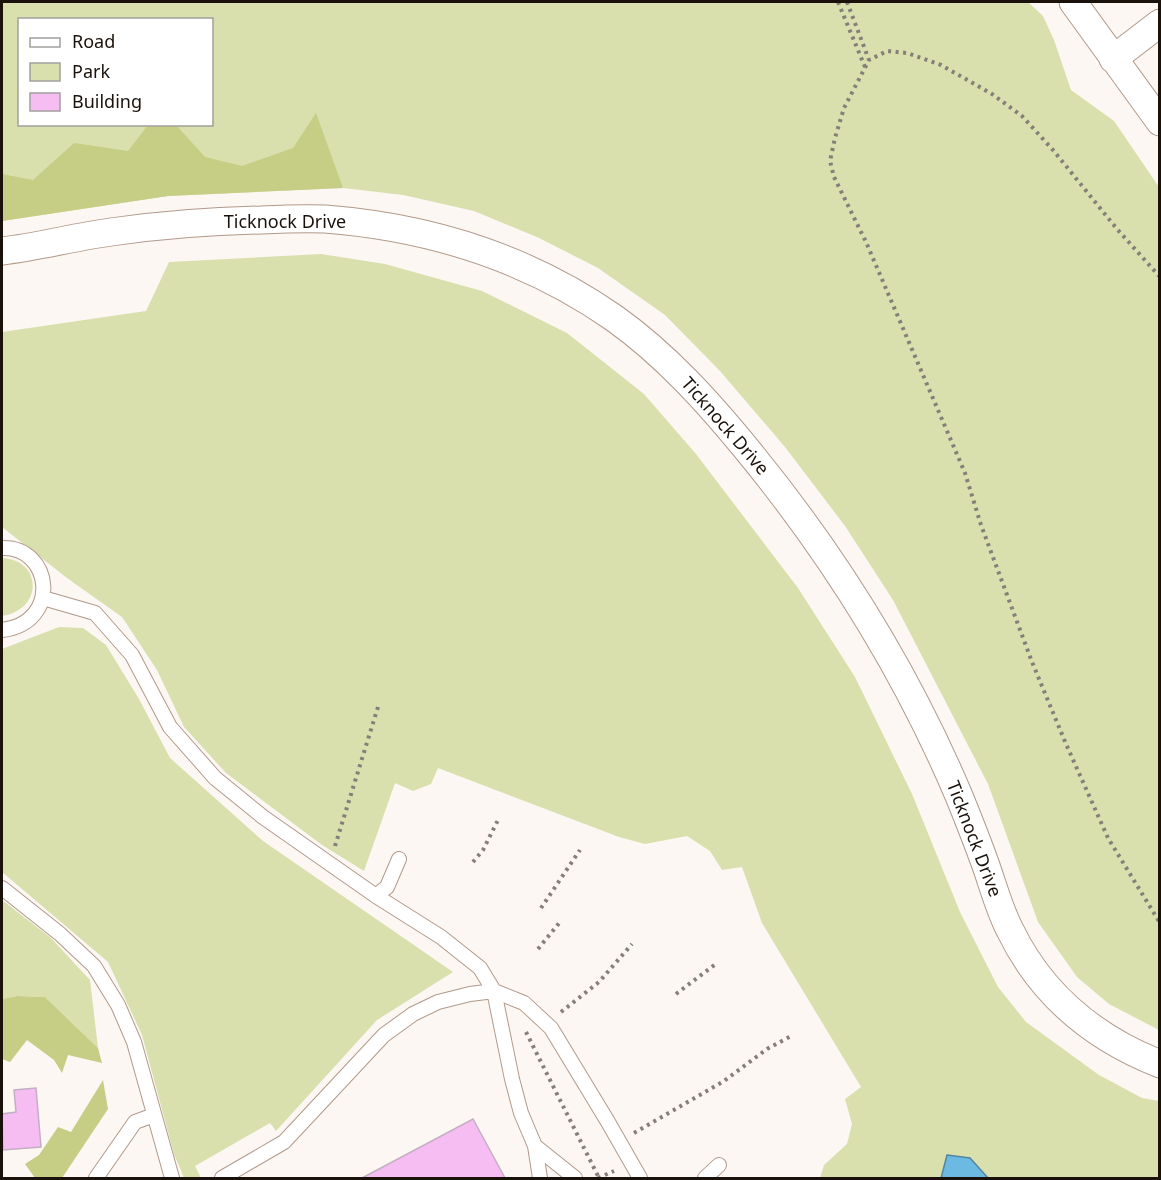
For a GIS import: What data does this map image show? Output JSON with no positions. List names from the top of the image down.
{
  "streets": {
    "street": ["Ticknock Drive"]
  },
  "legend": ["Road", "Park", "Building"]
}
